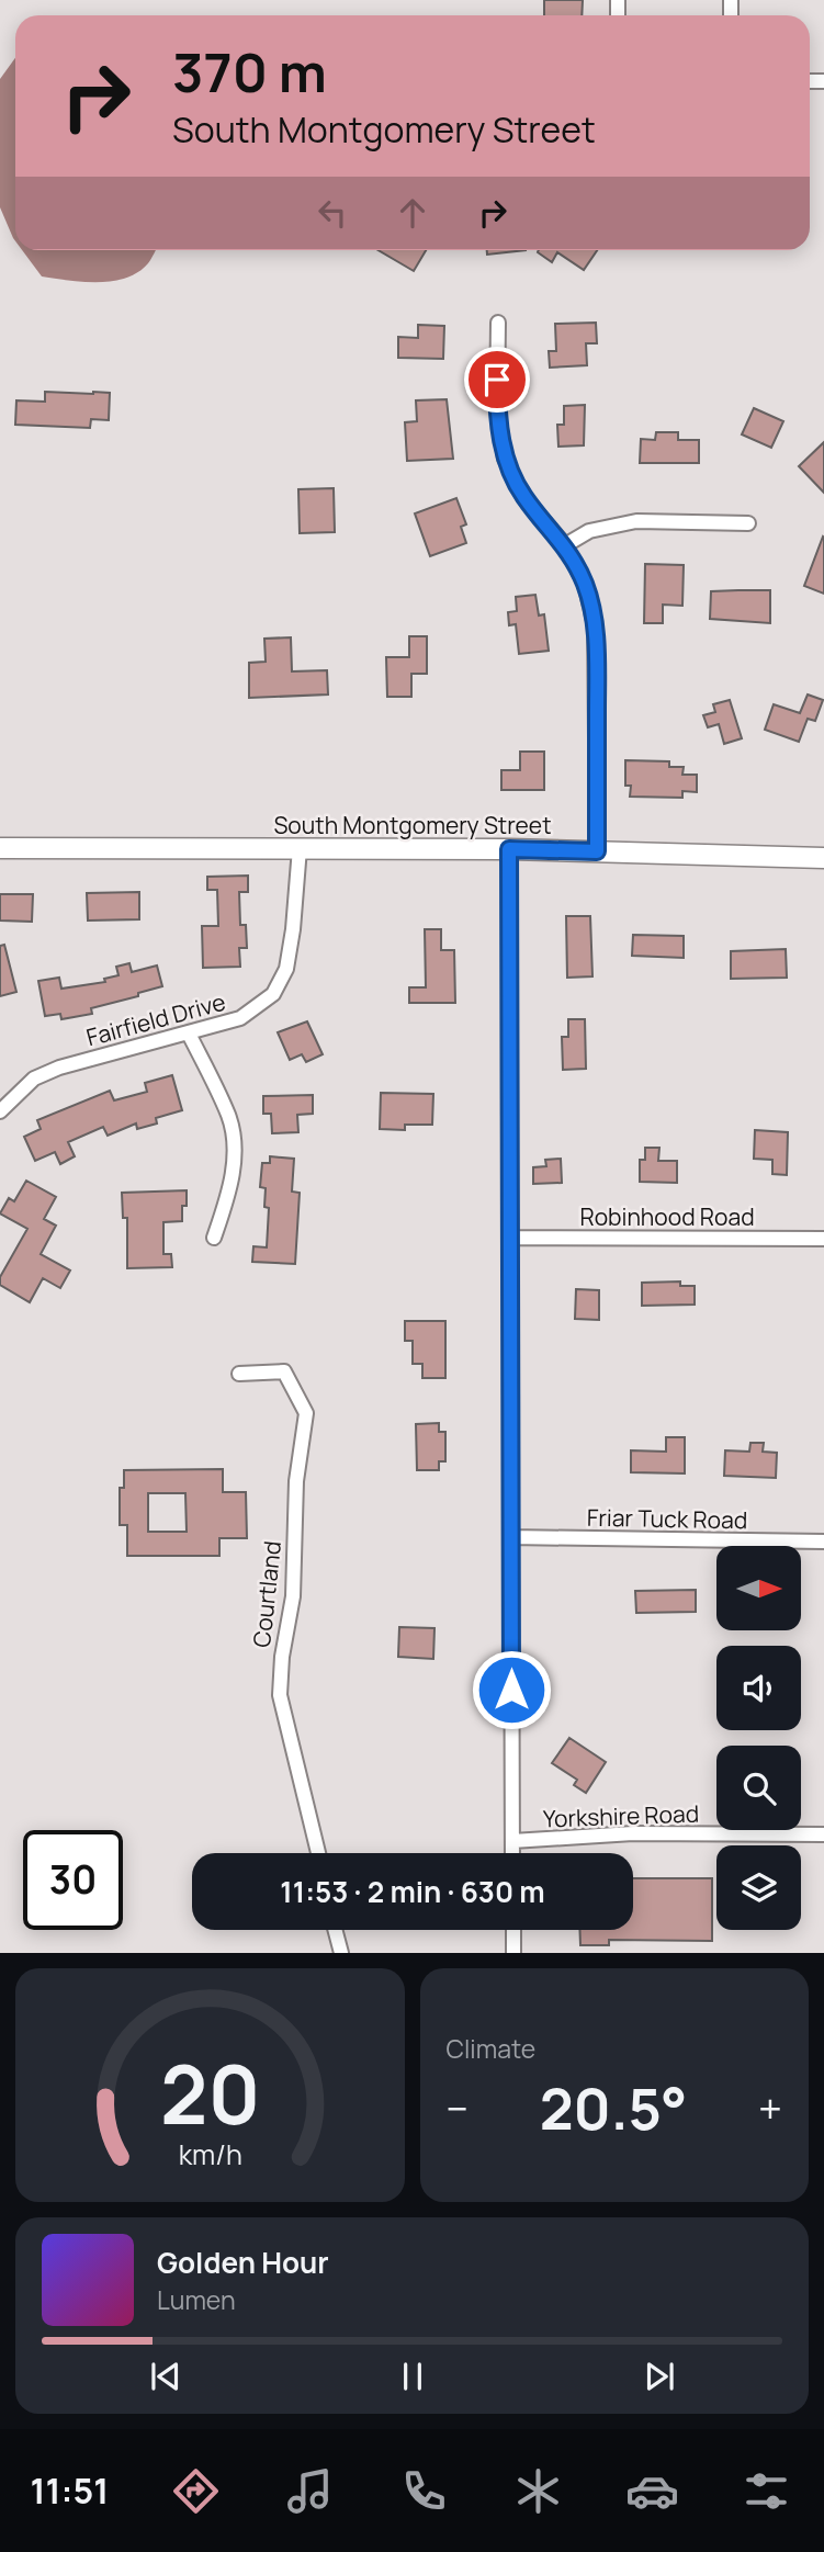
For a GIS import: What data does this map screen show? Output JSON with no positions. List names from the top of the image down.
{
  "streets": {
    "street": [
      "South Montgomery Street",
      "Fairfield Drive",
      "Robinhood Road",
      "Friar Tuck Road",
      "Courtland",
      "Yorkshire Road"
    ]
  },
  "crossings": [
    ["South Montgomery Street", "Fairfield Drive"]
  ],
  "north": "right",
  "page": {
    "turn": ["370 m", "South Montgomery Street"],
    "limit": "30",
    "trip": "11:53 · 2 min · 630 m",
    "tile": "Climate",
    "heat": ["−", "20.5°", "+"],
    "song": ["Golden Hour", "Lumen"],
    "tabs": "11:51",
    "gauge": ["20", "km/h"]
  }
}
